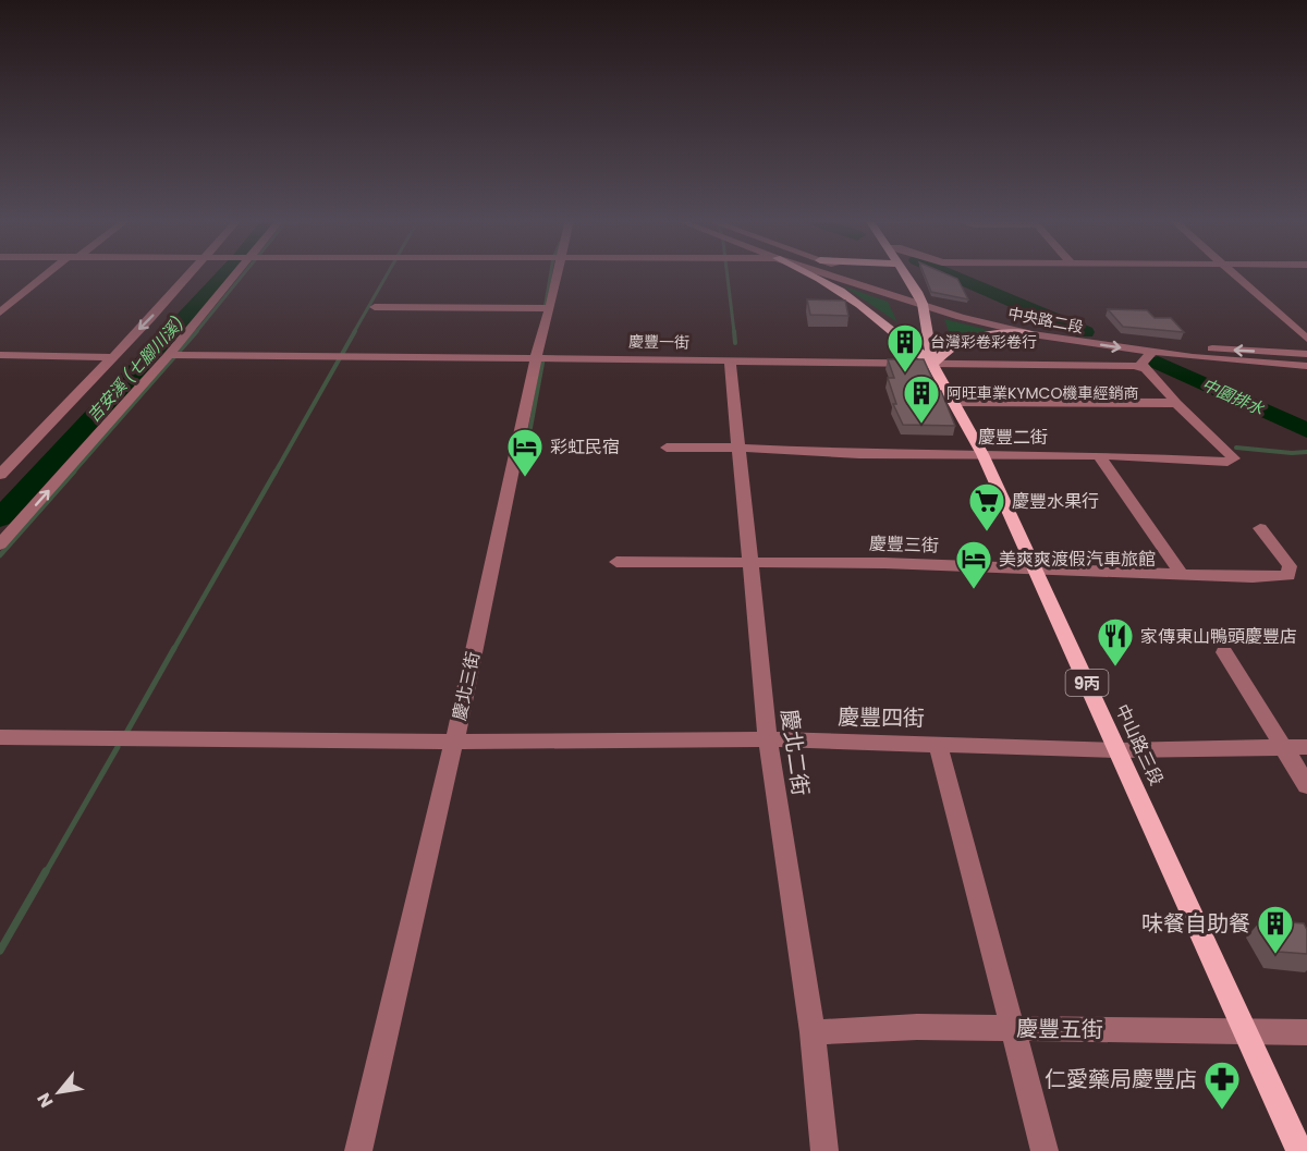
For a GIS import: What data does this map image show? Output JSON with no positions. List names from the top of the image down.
{
  "streets": {
    "main road": ["9丙", "中山路三段"],
    "street": [
      "中央路二段",
      "慶豐一街",
      "慶豐二街",
      "慶豐三街",
      "慶北三街",
      "慶豐四街",
      "慶北二街",
      "慶豐五街"
    ]
  },
  "crossings": [
    ["中央路二段", "中山路三段"],
    ["慶豐一街", "慶豐二街"],
    ["慶豐一街", "慶北三街"],
    ["慶豐一街", "中山路三段"],
    ["慶豐一街", "慶北二街"],
    ["慶豐二街", "中山路三段"],
    ["慶豐二街", "慶北二街"],
    ["慶豐三街", "中山路三段"],
    ["慶豐三街", "慶北二街"],
    ["慶北三街", "慶豐四街"],
    ["慶豐四街", "中山路三段"],
    ["慶豐四街", "慶北二街"],
    ["中山路三段", "慶豐五街"],
    ["慶北二街", "慶豐五街"]
  ],
  "water": ["吉安溪 (七腳川溪)", "中園排水"],
  "places": {
    "building": ["台灣彩卷彩卷行", "阿旺車業KYMCO機車經銷商", "味餐自助餐"],
    "hotel": ["彩虹民宿", "美爽爽渡假汽車旅館"],
    "supermarket": ["慶豐水果行"],
    "restaurant": ["家傳東山鴨頭慶豐店"],
    "pharmacy": ["仁愛藥局慶豐店"]
  },
  "north": "bottom left"
}
